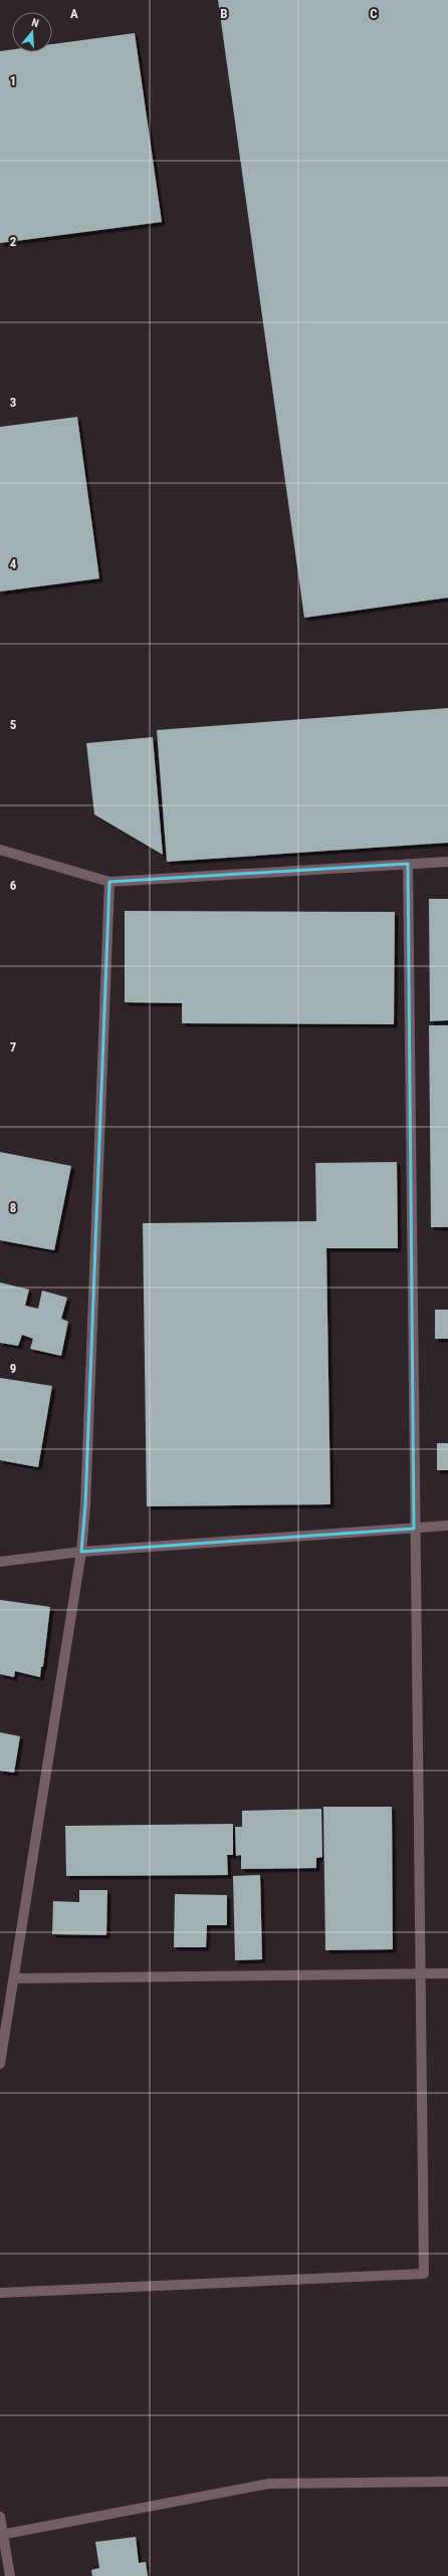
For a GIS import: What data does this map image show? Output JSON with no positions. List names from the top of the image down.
{
  "north": "top",
  "grid": {
    "columns": ["A", "B", "C"],
    "rows": [
      "1",
      "2",
      "3",
      "4",
      "5",
      "6",
      "7",
      "8",
      "9"
    ]
  }
}
